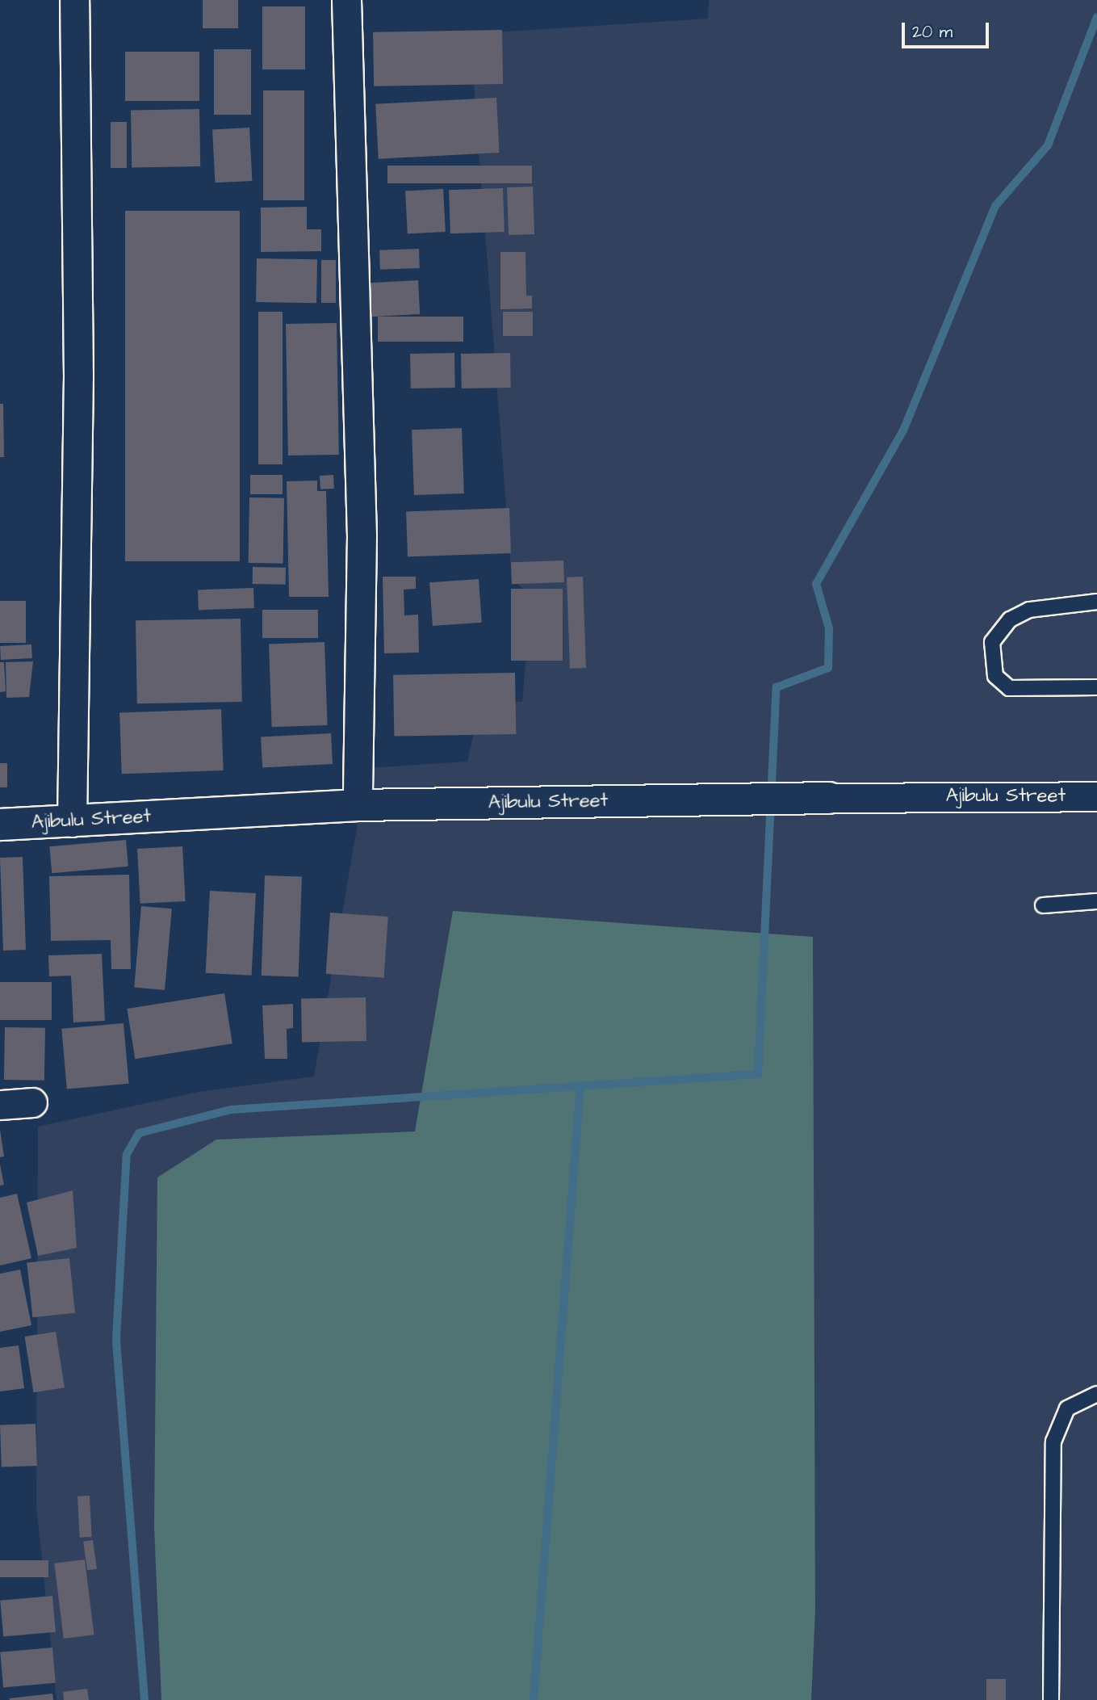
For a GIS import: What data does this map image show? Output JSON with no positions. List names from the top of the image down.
{
  "streets": {
    "street": ["Ajibulu Street"]
  },
  "scale_bar": "20 m"
}
